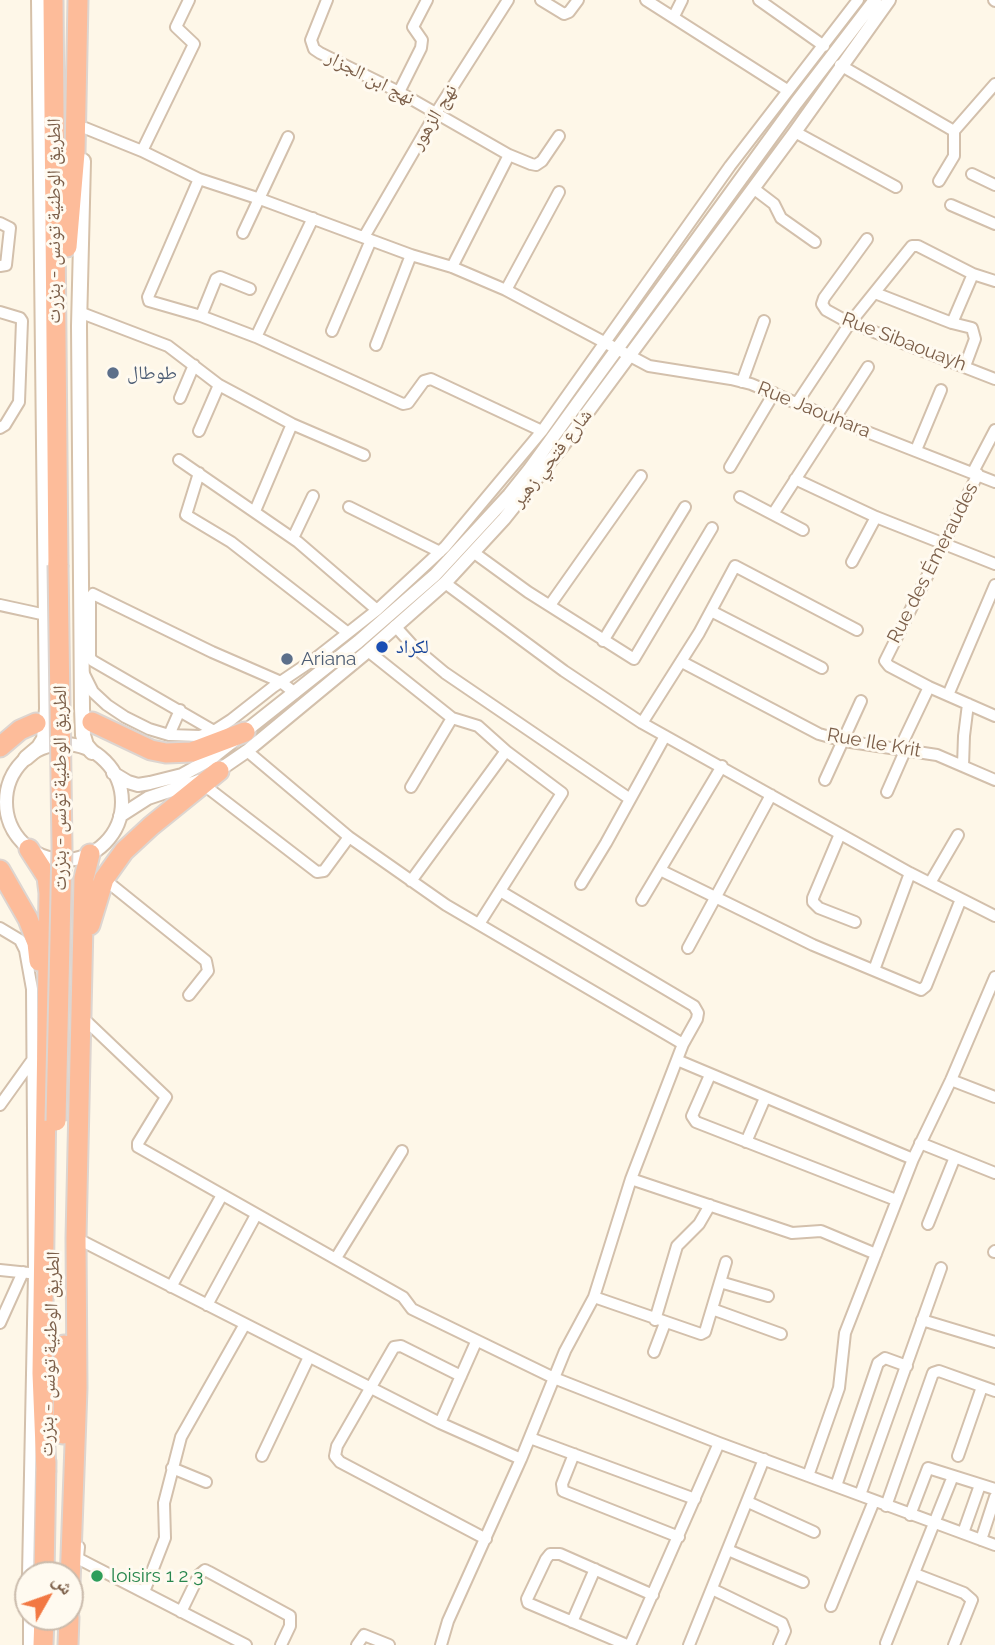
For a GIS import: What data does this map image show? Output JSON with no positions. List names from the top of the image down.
{
  "streets": {
    "highway": ["الطريق الوطنية تونس - بنزرت"],
    "street": [
      "نهج ابن الجزار",
      "نهج الزهور",
      "Rue Sibaouayh",
      "Rue Jaouhara",
      "شارع فتحي زهير",
      "Rue des Émeraudes",
      "Rue Ile Krit"
    ]
  },
  "crossings": [
    ["نهج ابن الجزار", "نهج الزهور"],
    ["نهج الزهور", "Rue Jaouhara"],
    ["Rue Jaouhara", "شارع فتحي زهير"],
    ["Rue Jaouhara", "Rue des Émeraudes"]
  ],
  "places": [
    "طوطال",
    "لكراد",
    "Ariana",
    "loisirs 1 2 3"
  ],
  "north": "top right"
}
